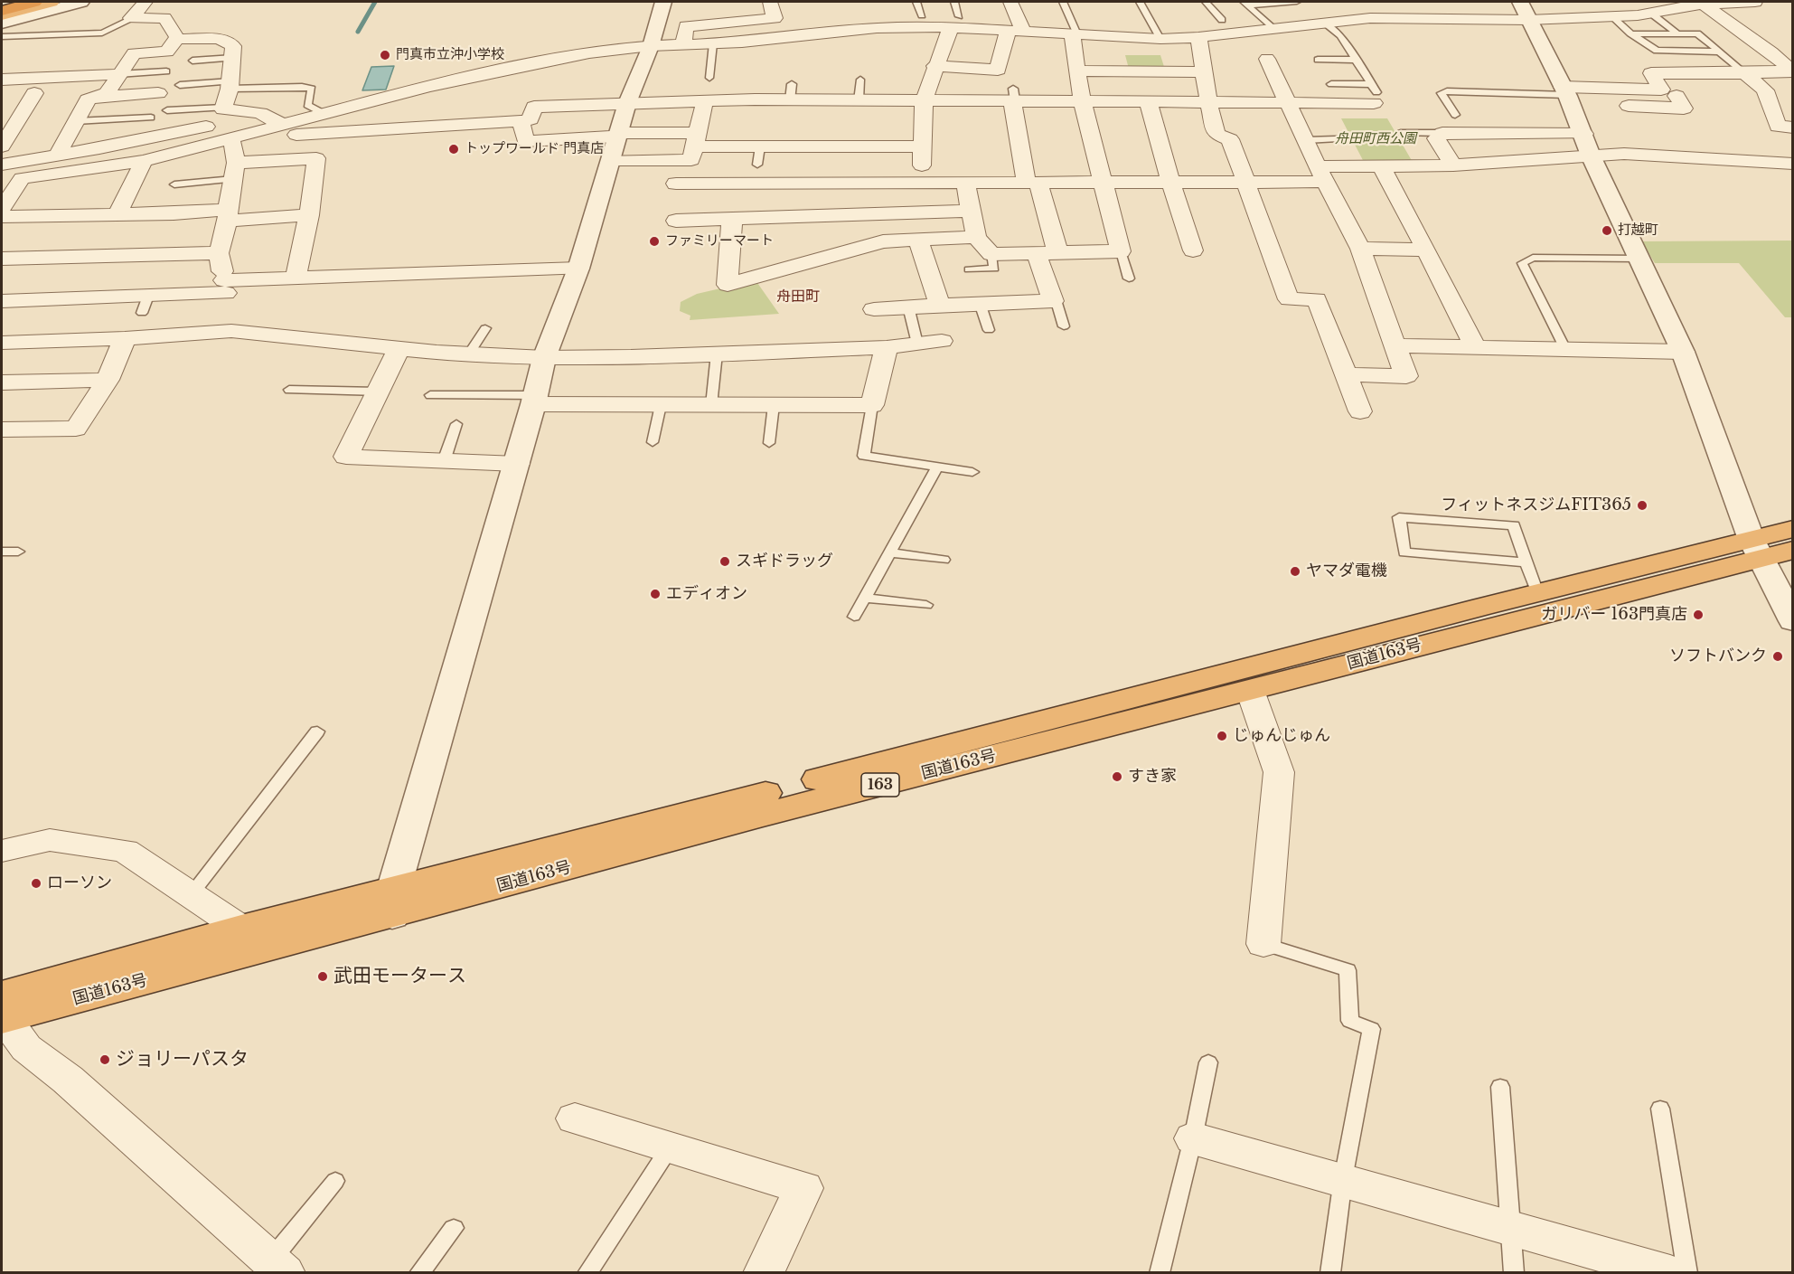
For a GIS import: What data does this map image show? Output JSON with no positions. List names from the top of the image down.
{
  "streets": {
    "highway": ["国道163号", "163"]
  },
  "districts": ["舟田町"],
  "parks": ["舟田町西公園"],
  "places": [
    "門真市立沖小学校",
    "トップワールド 門真店",
    "打越町",
    "ファミリーマート",
    "フィットネスジムFIT365",
    "スギドラッグ",
    "ヤマダ電機",
    "エディオン",
    "ガリバー 163門真店",
    "ソフトバンク",
    "じゅんじゅん",
    "すき家",
    "ローソン",
    "武田モータース",
    "ジョリーパスタ"
  ]
}
